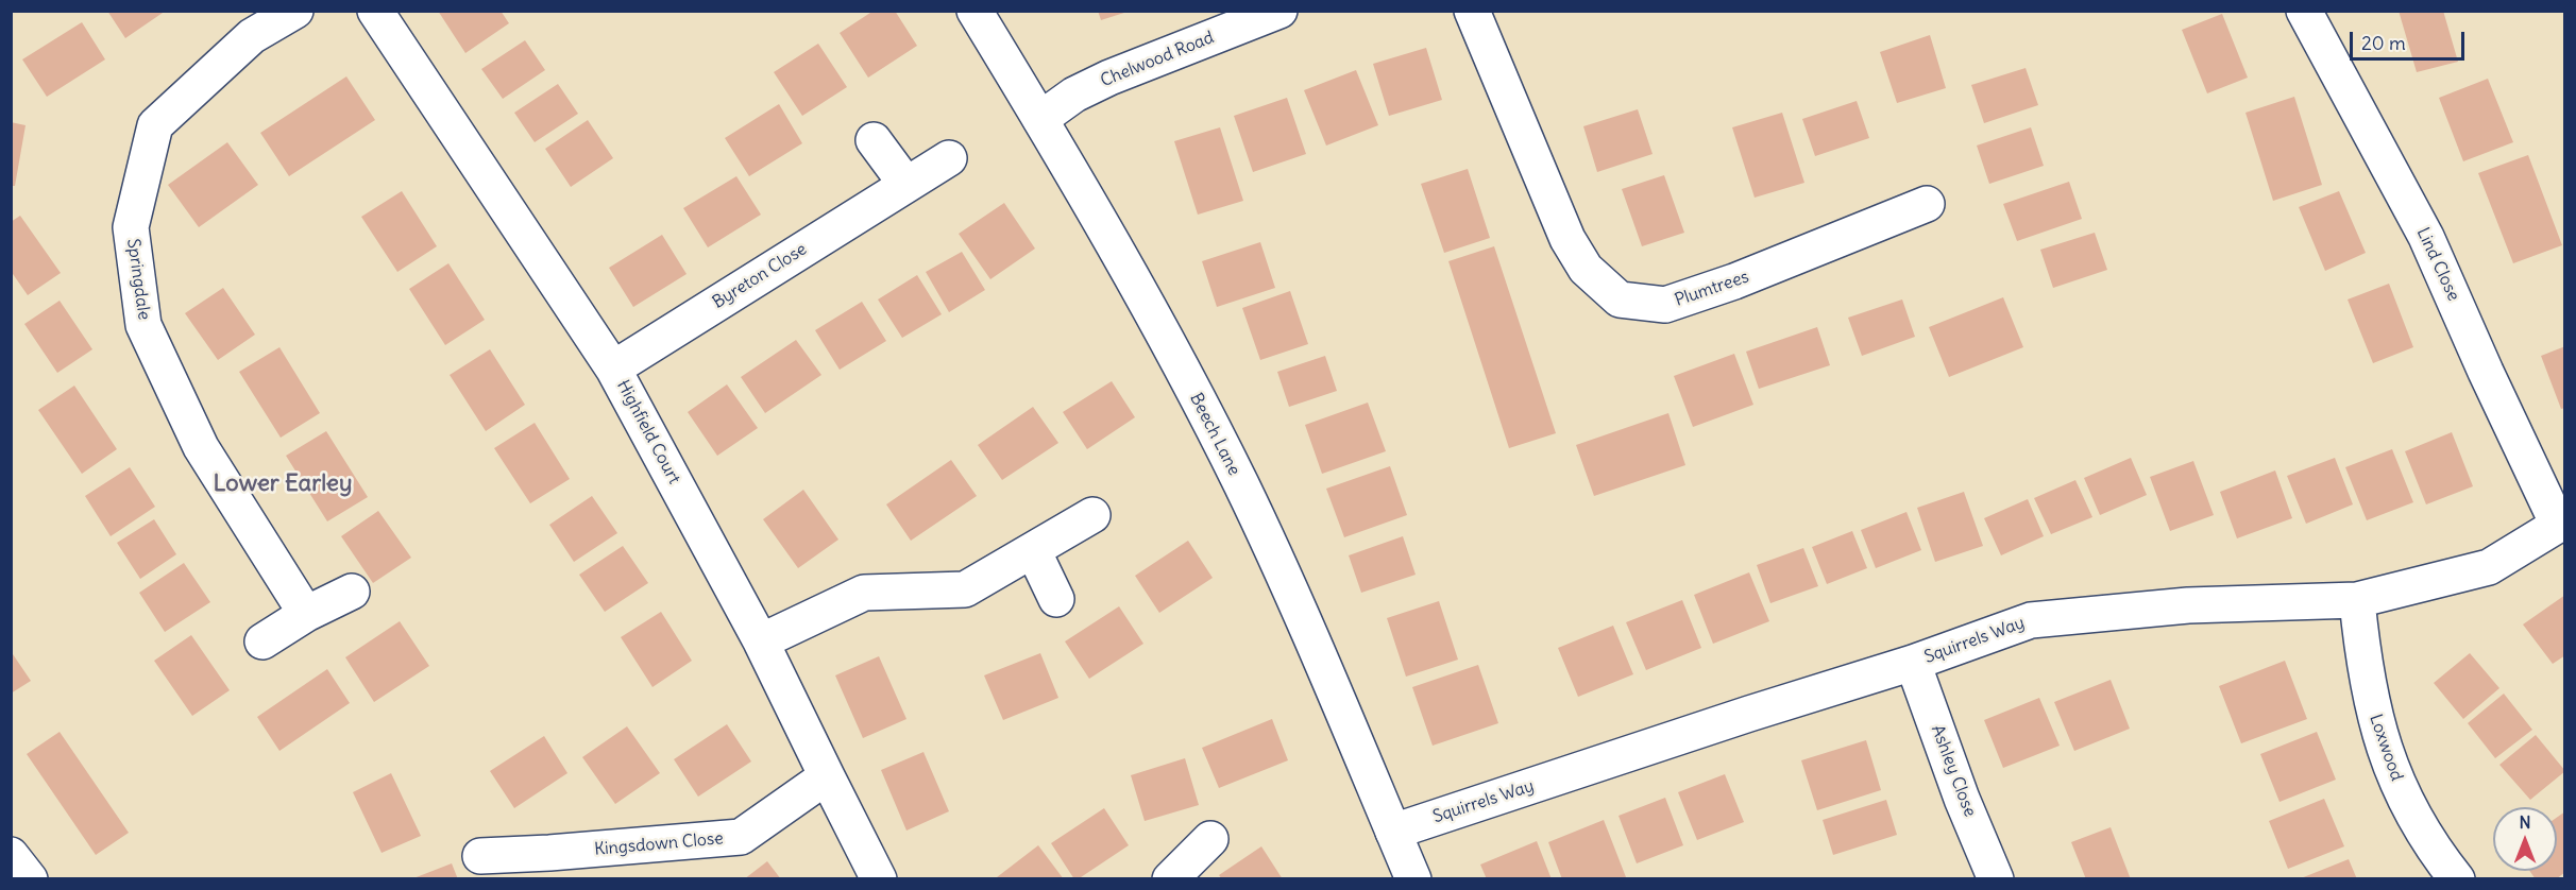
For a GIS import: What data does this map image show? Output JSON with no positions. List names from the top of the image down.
{
  "streets": {
    "street": [
      "Chelwood Road",
      "Lind Close",
      "Byreton Close",
      "Springdale",
      "Plumtrees",
      "Highfield Court",
      "Beech Lane",
      "Squirrels Way",
      "Loxwood",
      "Ashley Close",
      "Kingsdown Close"
    ]
  },
  "crossings": [
    ["Chelwood Road", "Beech Lane"],
    ["Lind Close", "Squirrels Way"],
    ["Byreton Close", "Highfield Court"],
    ["Highfield Court", "Kingsdown Close"],
    ["Beech Lane", "Squirrels Way"],
    ["Squirrels Way", "Loxwood"],
    ["Squirrels Way", "Ashley Close"]
  ],
  "districts": ["Lower Earley"],
  "scale_bar": "20 m",
  "north": "top"
}
